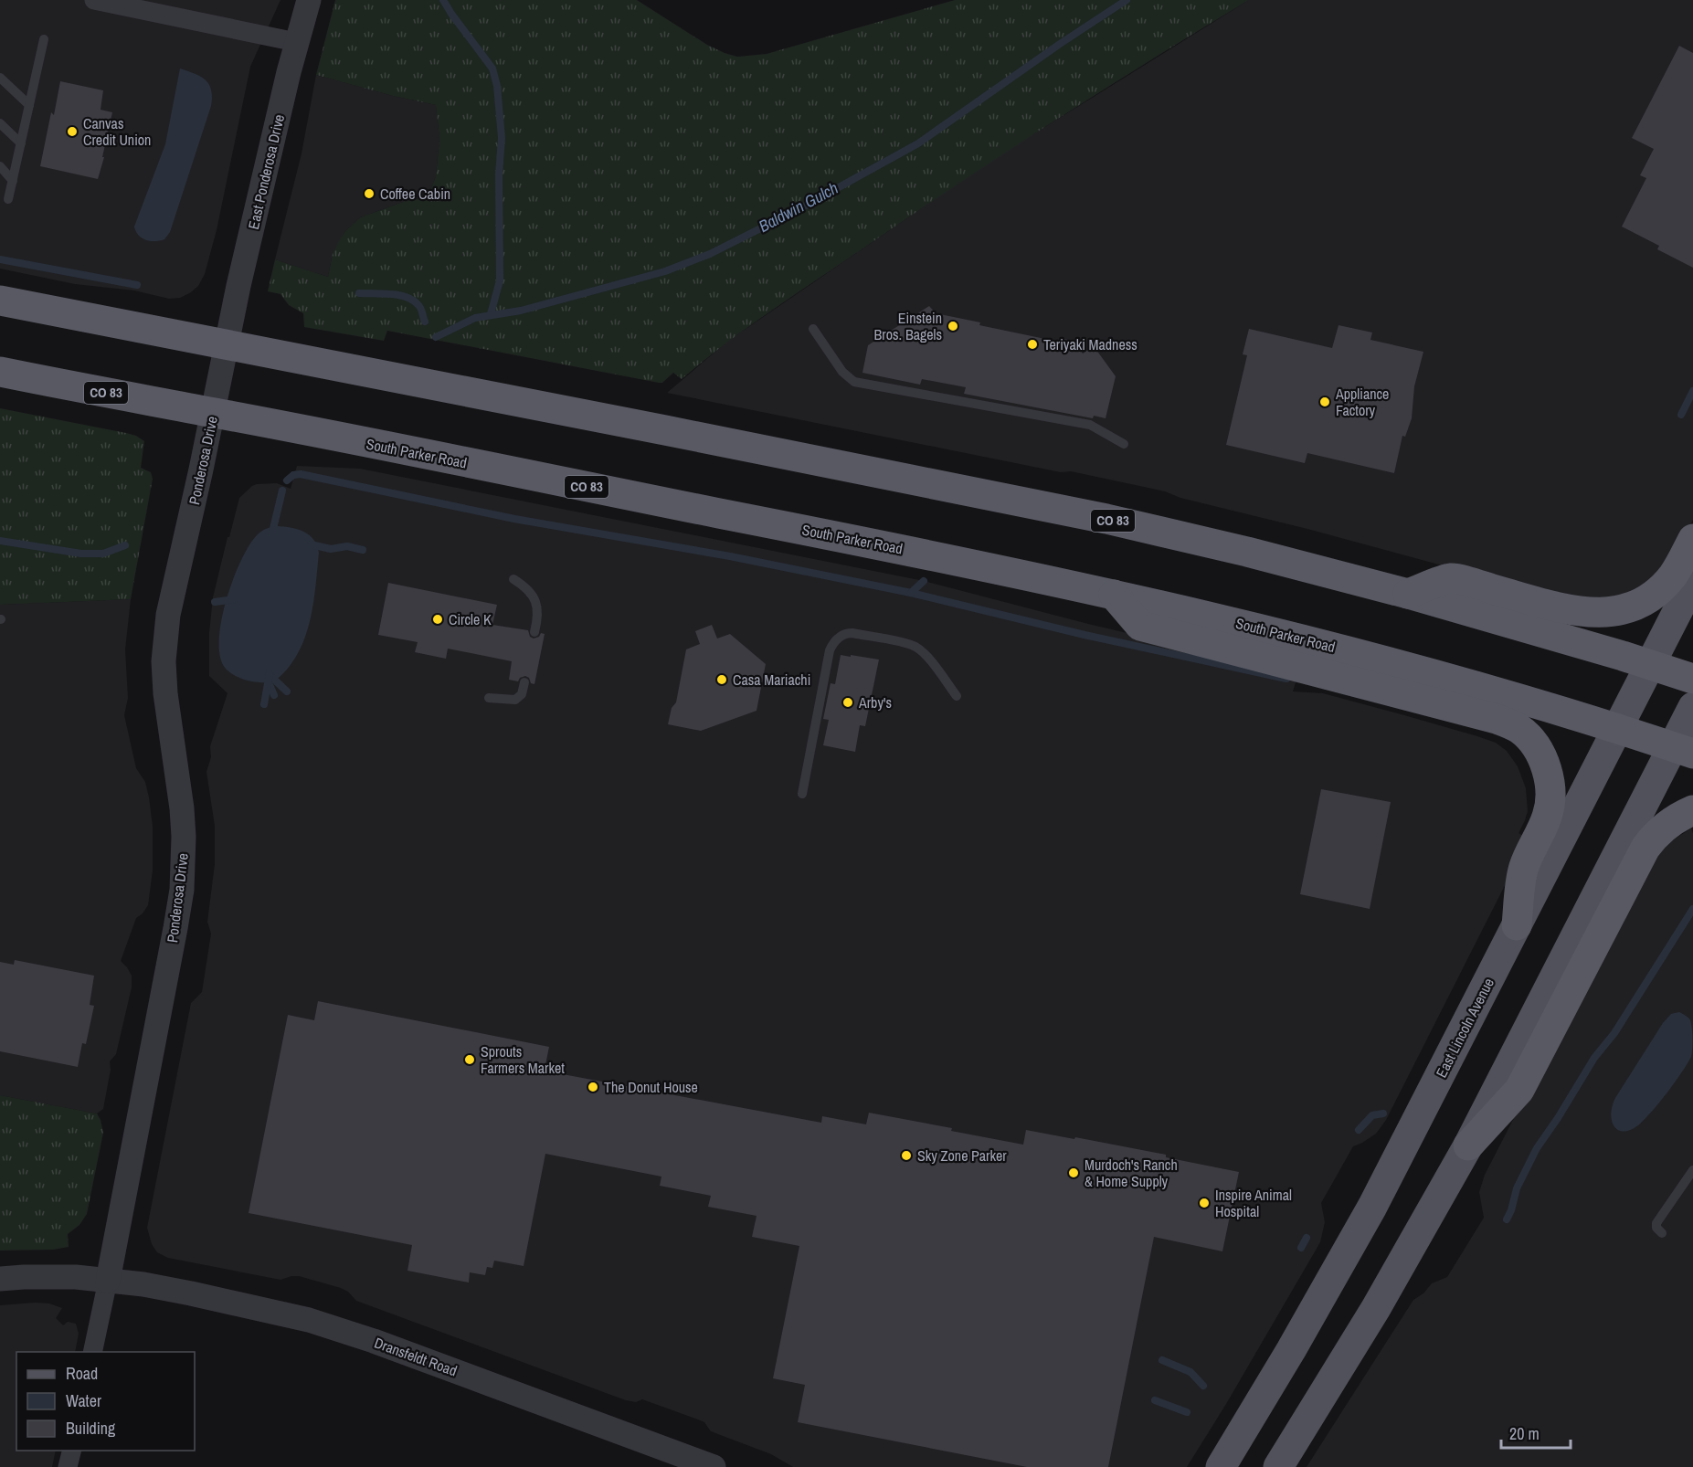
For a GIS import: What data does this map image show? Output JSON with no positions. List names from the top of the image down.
{
  "streets": {
    "highway": ["CO 83", "South Parker Road"],
    "main road": ["East Lincoln Avenue"],
    "street": ["East Ponderosa Drive", "Ponderosa Drive", "Dransfeldt Road"]
  },
  "crossings": [
    ["East Ponderosa Drive", "CO 83"],
    ["East Ponderosa Drive", "Ponderosa Drive"],
    ["CO 83", "Ponderosa Drive"],
    ["CO 83", "East Lincoln Avenue"],
    ["South Parker Road", "Ponderosa Drive"],
    ["South Parker Road", "East Lincoln Avenue"],
    ["Ponderosa Drive", "Dransfeldt Road"]
  ],
  "water": ["Baldwin Gulch"],
  "places": [
    "Canvas Credit Union",
    "Coffee Cabin",
    "Einstein Bros. Bagels",
    "Teriyaki Madness",
    "Appliance Factory",
    "Circle K",
    "Casa Mariachi",
    "Arby's",
    "Sprouts Farmers Market",
    "The Donut House",
    "Sky Zone Parker",
    "Murdoch's Ranch & Home Supply",
    "Inspire Animal Hospital"
  ],
  "legend": ["Road", "Water", "Building"],
  "scale_bar": "20 m"
}
